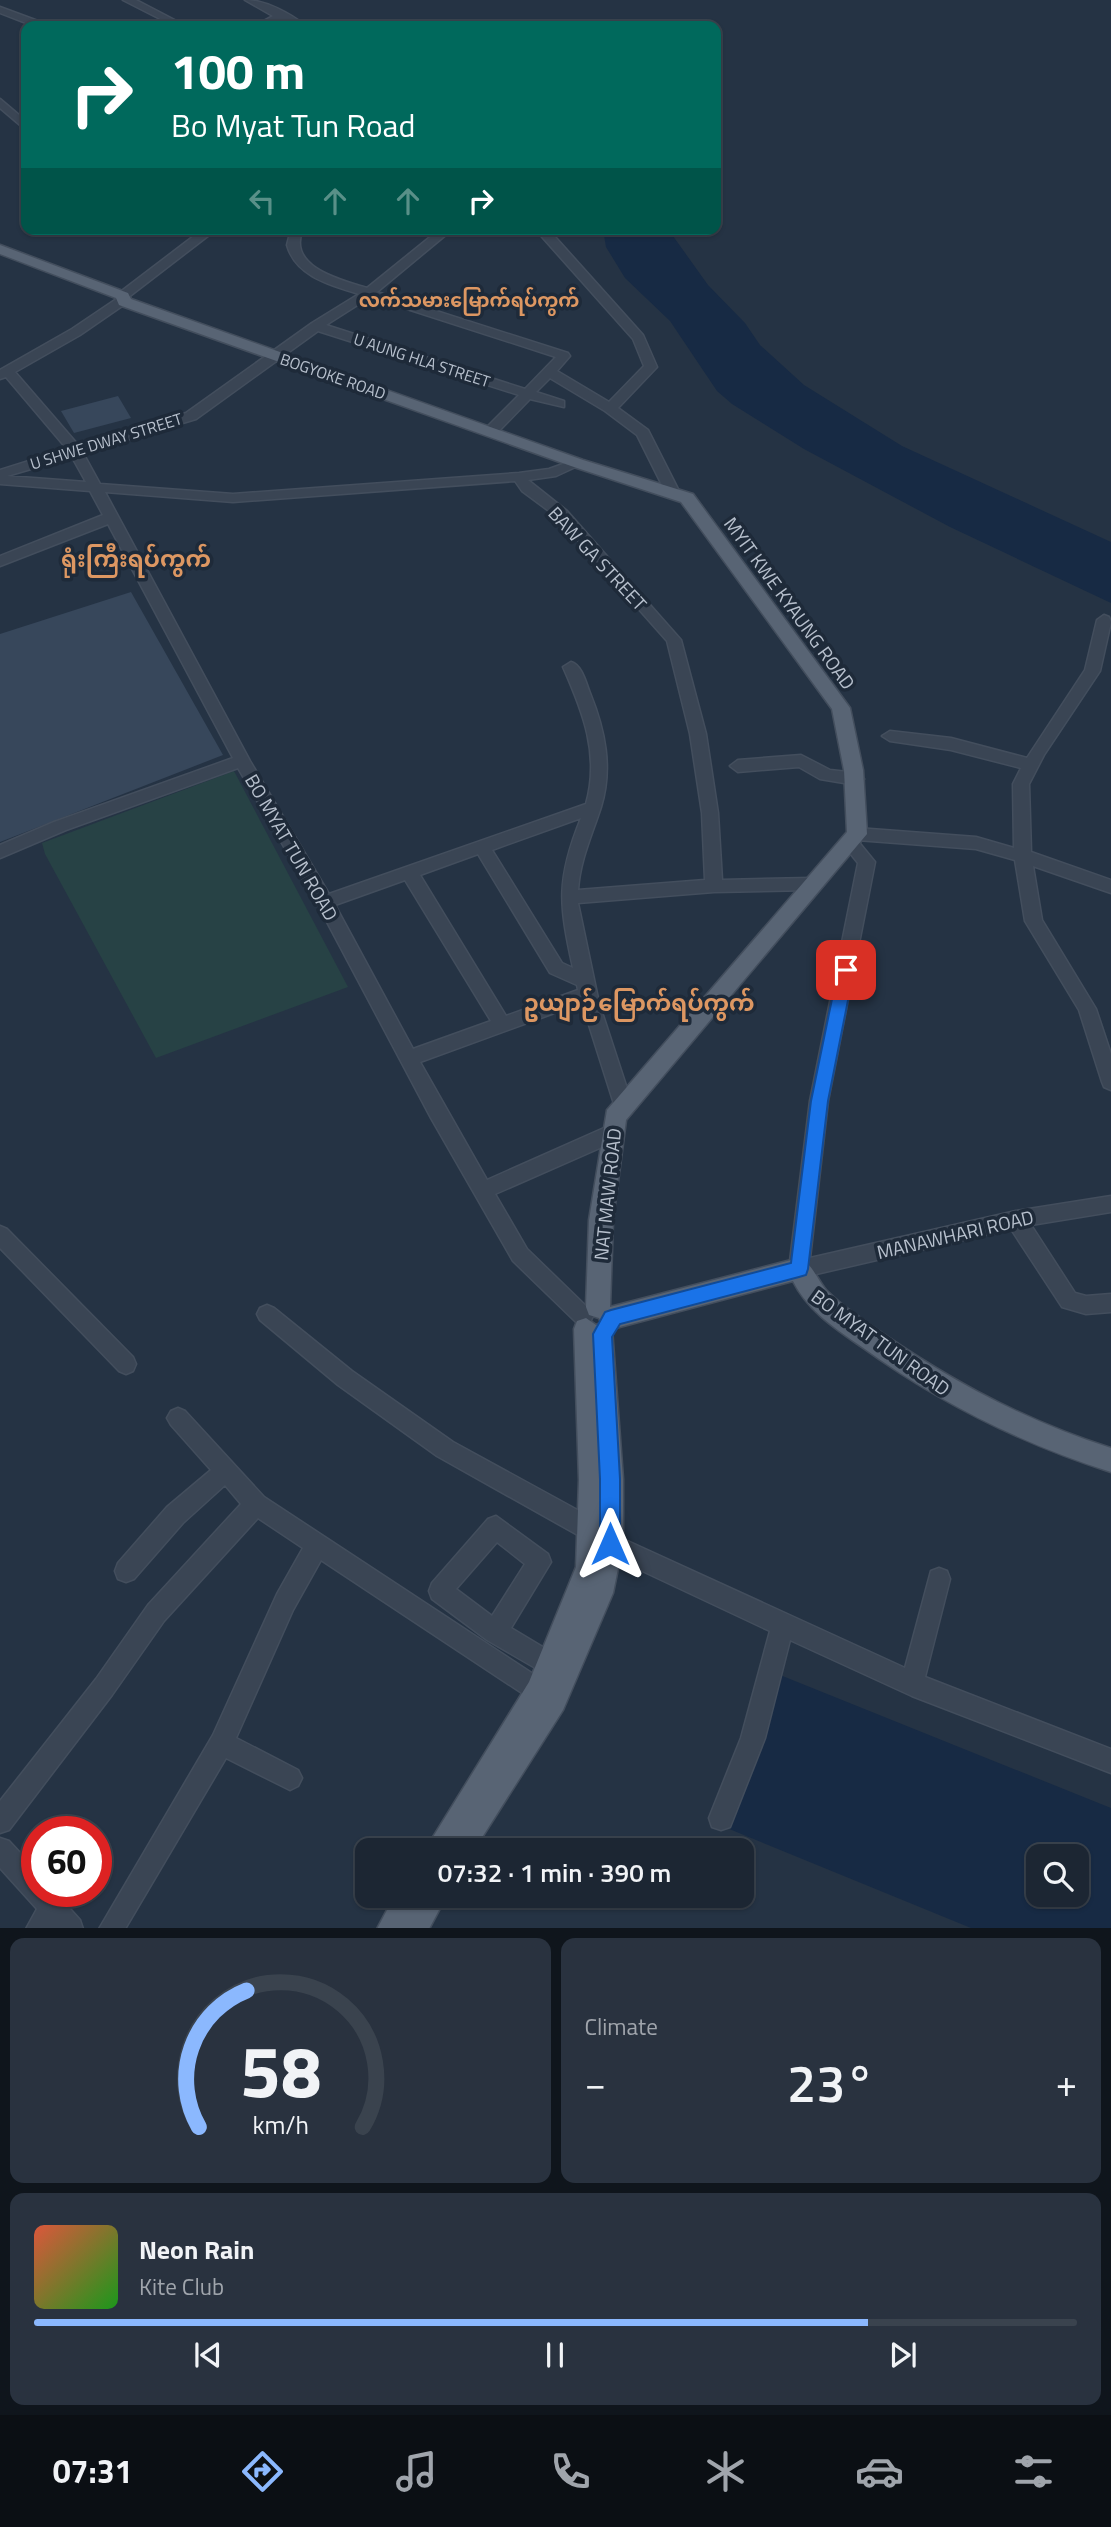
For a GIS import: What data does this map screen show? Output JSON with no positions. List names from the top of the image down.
{
  "streets": {
    "main road": [
      "BOGYOKE ROAD",
      "MYIT KWE KYAUNG ROAD",
      "BO MYAT TUN ROAD",
      "NAT MAW ROAD"
    ],
    "street": [
      "U AUNG HLA STREET",
      "U SHWE DWAY STREET",
      "BAW GA STREET",
      "MANAWHARI ROAD"
    ]
  },
  "crossings": [
    ["U AUNG HLA STREET", "U SHWE DWAY STREET"],
    ["BOGYOKE ROAD", "U SHWE DWAY STREET"],
    ["BOGYOKE ROAD", "MYIT KWE KYAUNG ROAD"],
    ["U SHWE DWAY STREET", "BO MYAT TUN ROAD"],
    ["MYIT KWE KYAUNG ROAD", "NAT MAW ROAD"],
    ["BO MYAT TUN ROAD", "NAT MAW ROAD"],
    ["BO MYAT TUN ROAD", "MANAWHARI ROAD"]
  ],
  "districts": ["လက်သမားမြောက်ရပ်ကွက်", "ရုံးကြီးရပ်ကွက်", "ဥယျာဉ်မြောက်ရပ်ကွက်"],
  "page": {
    "turn": ["100 m", "Bo Myat Tun Road"],
    "limit": "60",
    "trip": "07:32 · 1 min · 390 m",
    "tile": "Climate",
    "heat": ["−", "23°", "+"],
    "song": ["Neon Rain", "Kite Club"],
    "tabs": "07:31",
    "gauge": ["58", "km/h"]
  }
}
